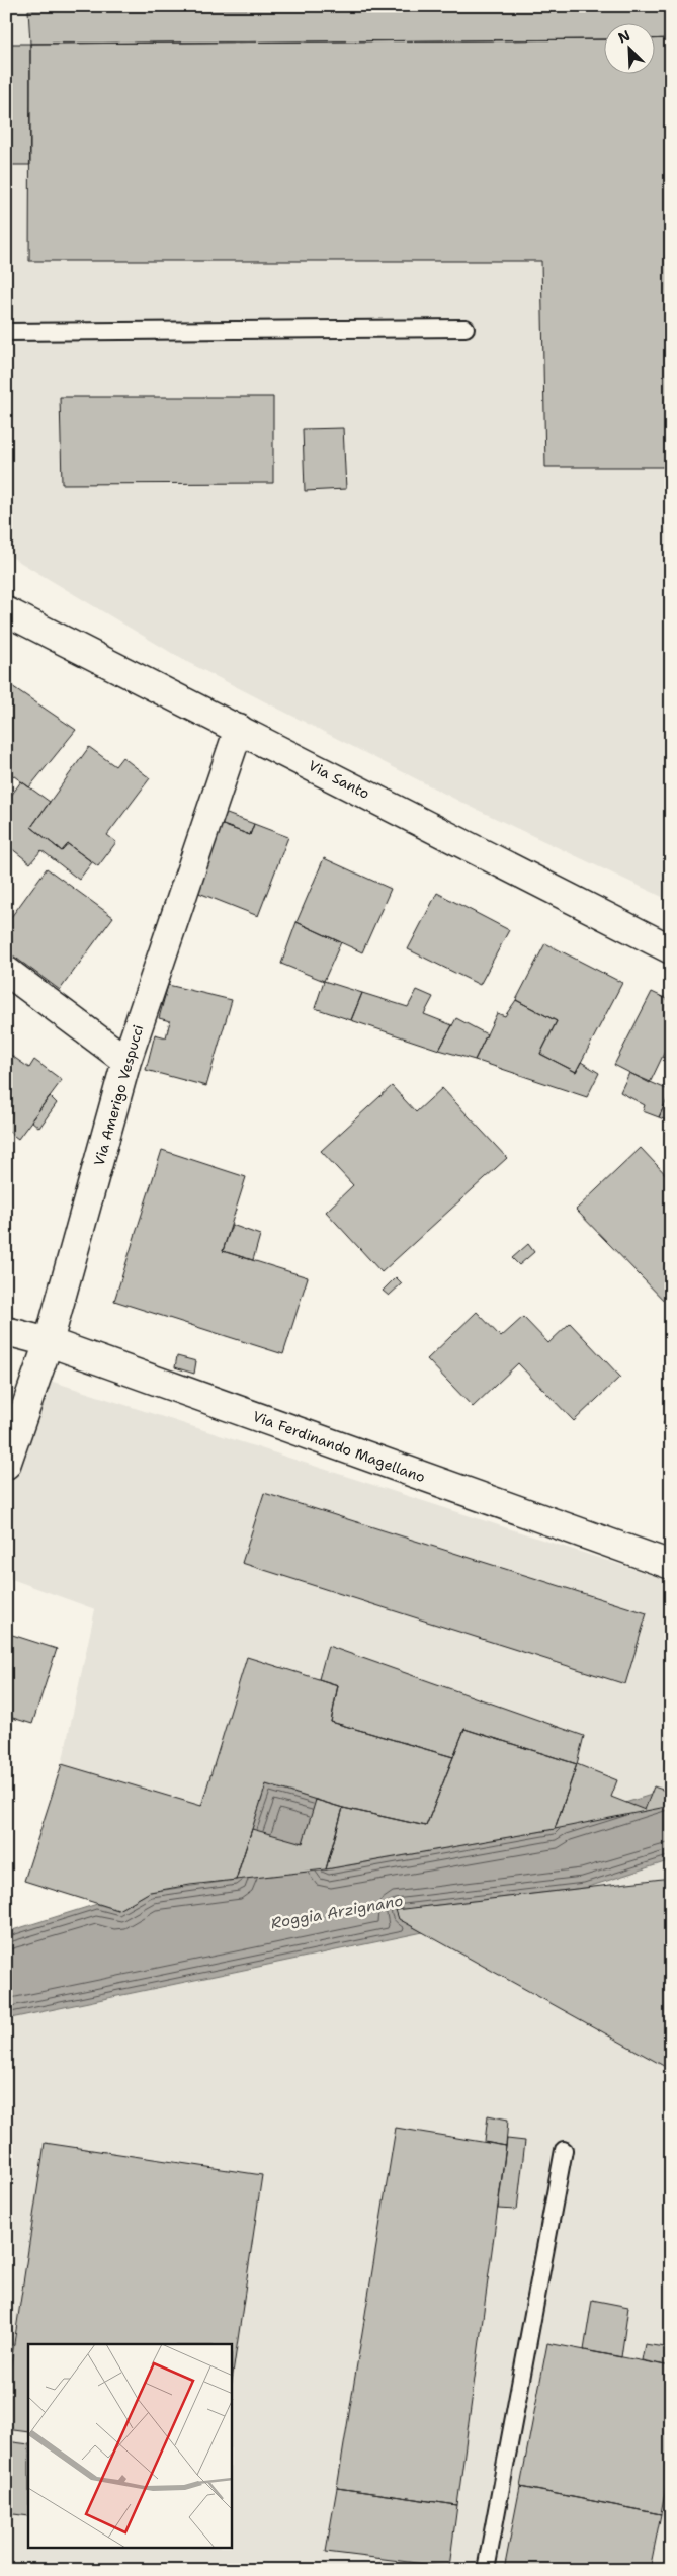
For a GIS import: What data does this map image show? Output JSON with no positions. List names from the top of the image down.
{
  "streets": {
    "street": ["Via Santo", "Via Amerigo Vespucci", "Via Ferdinando Magellano"]
  },
  "crossings": [
    ["Via Santo", "Via Amerigo Vespucci"],
    ["Via Amerigo Vespucci", "Via Ferdinando Magellano"]
  ],
  "water": ["Roggia Arzignano"],
  "north": "top left"
}
